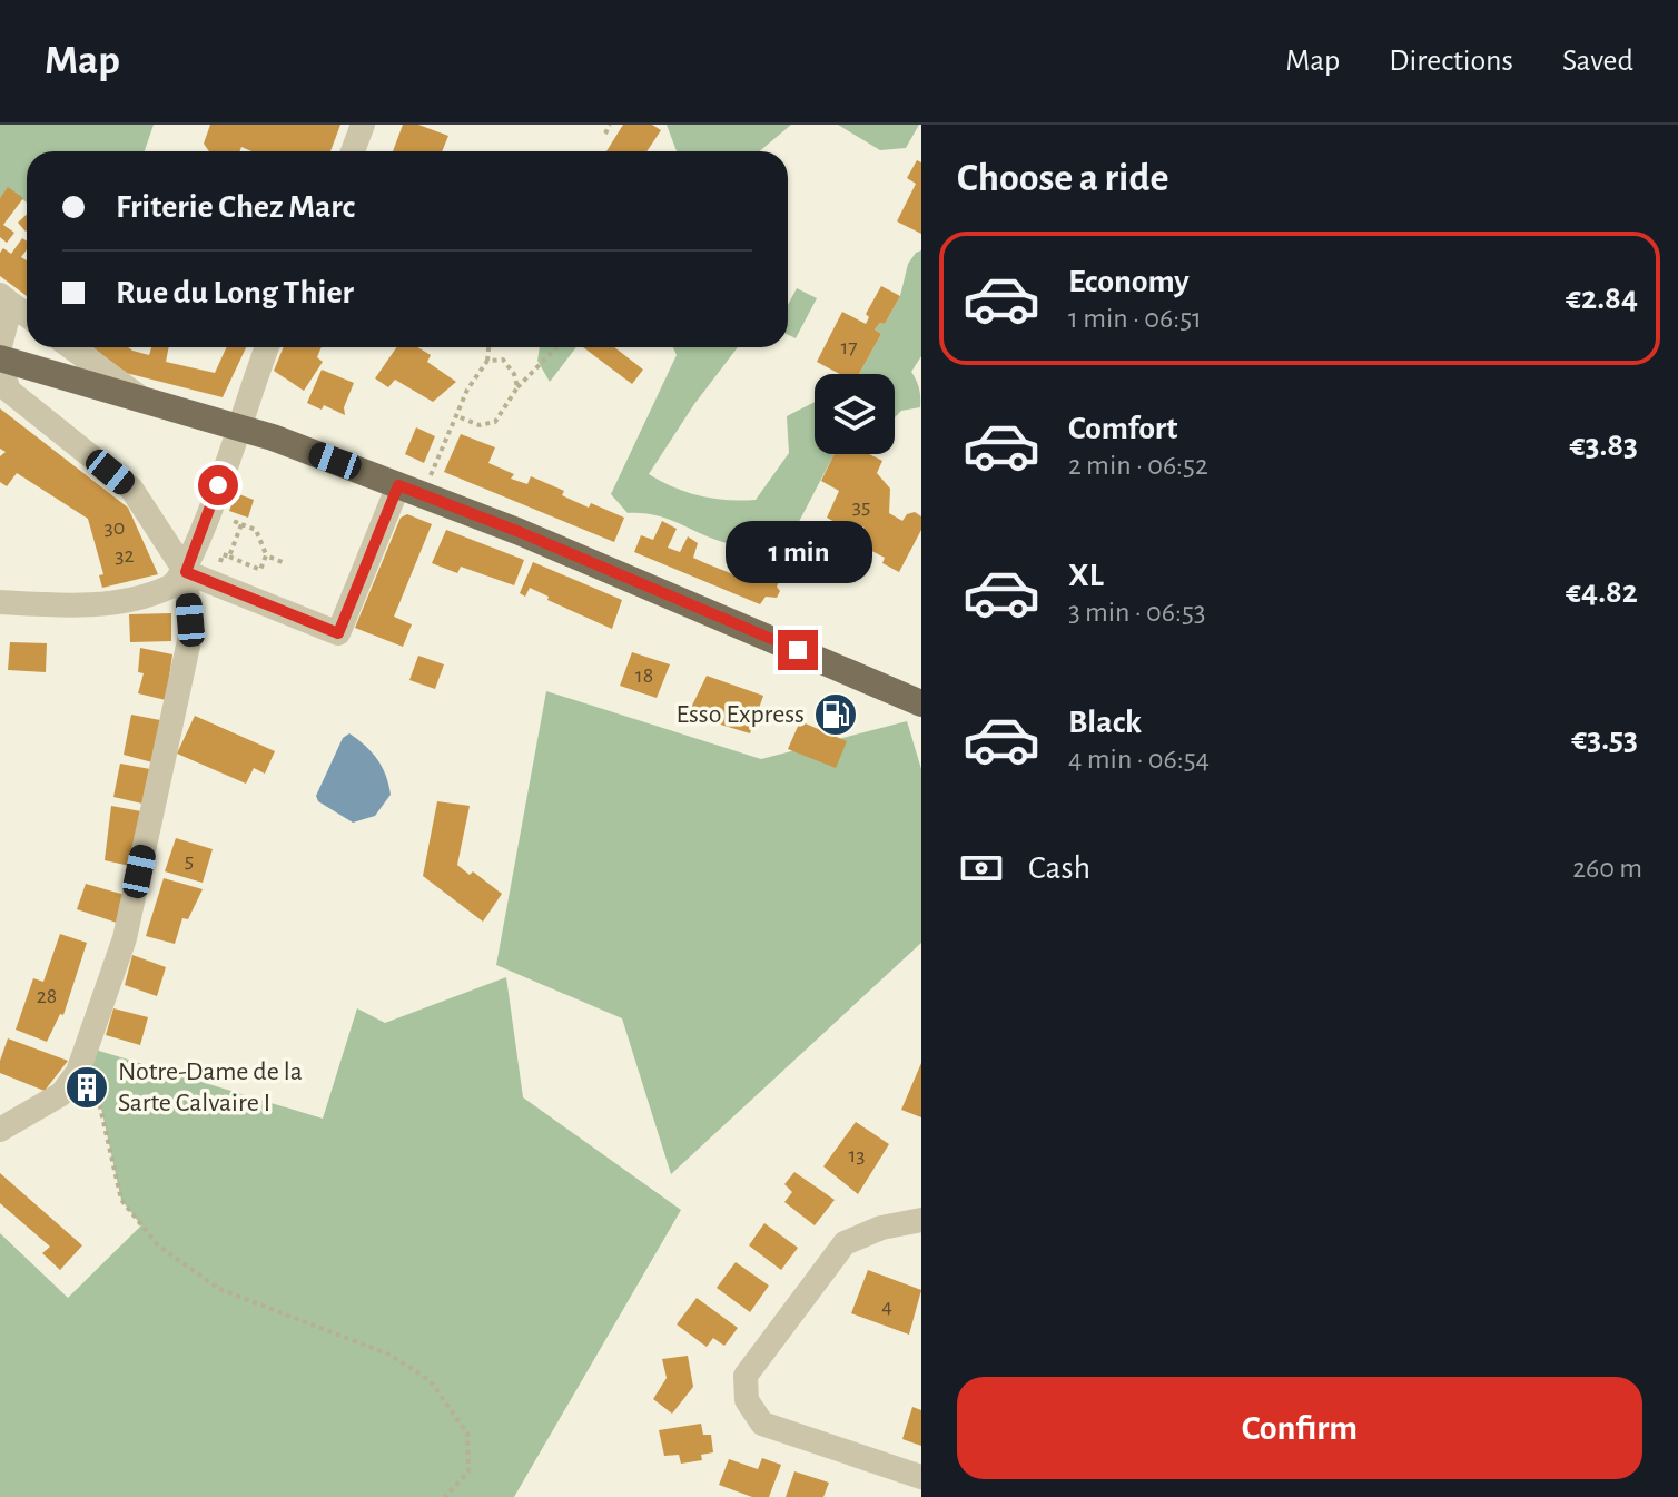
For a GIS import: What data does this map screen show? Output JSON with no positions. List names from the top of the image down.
{
  "places": {
    "fuel station": ["Esso Express"],
    "building": ["Notre-Dame de la Sarte Calvaire I"]
  },
  "house_numbers": [
    "17",
    "35",
    "30",
    "32",
    "18",
    "5",
    "28",
    "13",
    "4"
  ],
  "page": {
    "header": "Map",
    "nav": ["Map", "Directions", "Saved"],
    "heading": "Choose a ride",
    "banner": ["Friterie Chez Marc", "Rue du Long Thier"],
    "list": [
      {
        "name": "Economy",
        "note": "1 min · 06:51",
        "value": "€2.84"
      },
      {
        "name": "Comfort",
        "note": "2 min · 06:52",
        "value": "€3.83"
      },
      {
        "name": "XL",
        "note": "3 min · 06:53",
        "value": "€4.82"
      },
      {
        "name": "Black",
        "note": "4 min · 06:54",
        "value": "€3.53"
      }
    ],
    "bubble": "1 min",
    "pay": ["Cash", "260 m"],
    "buttons": "Confirm"
  }
}
